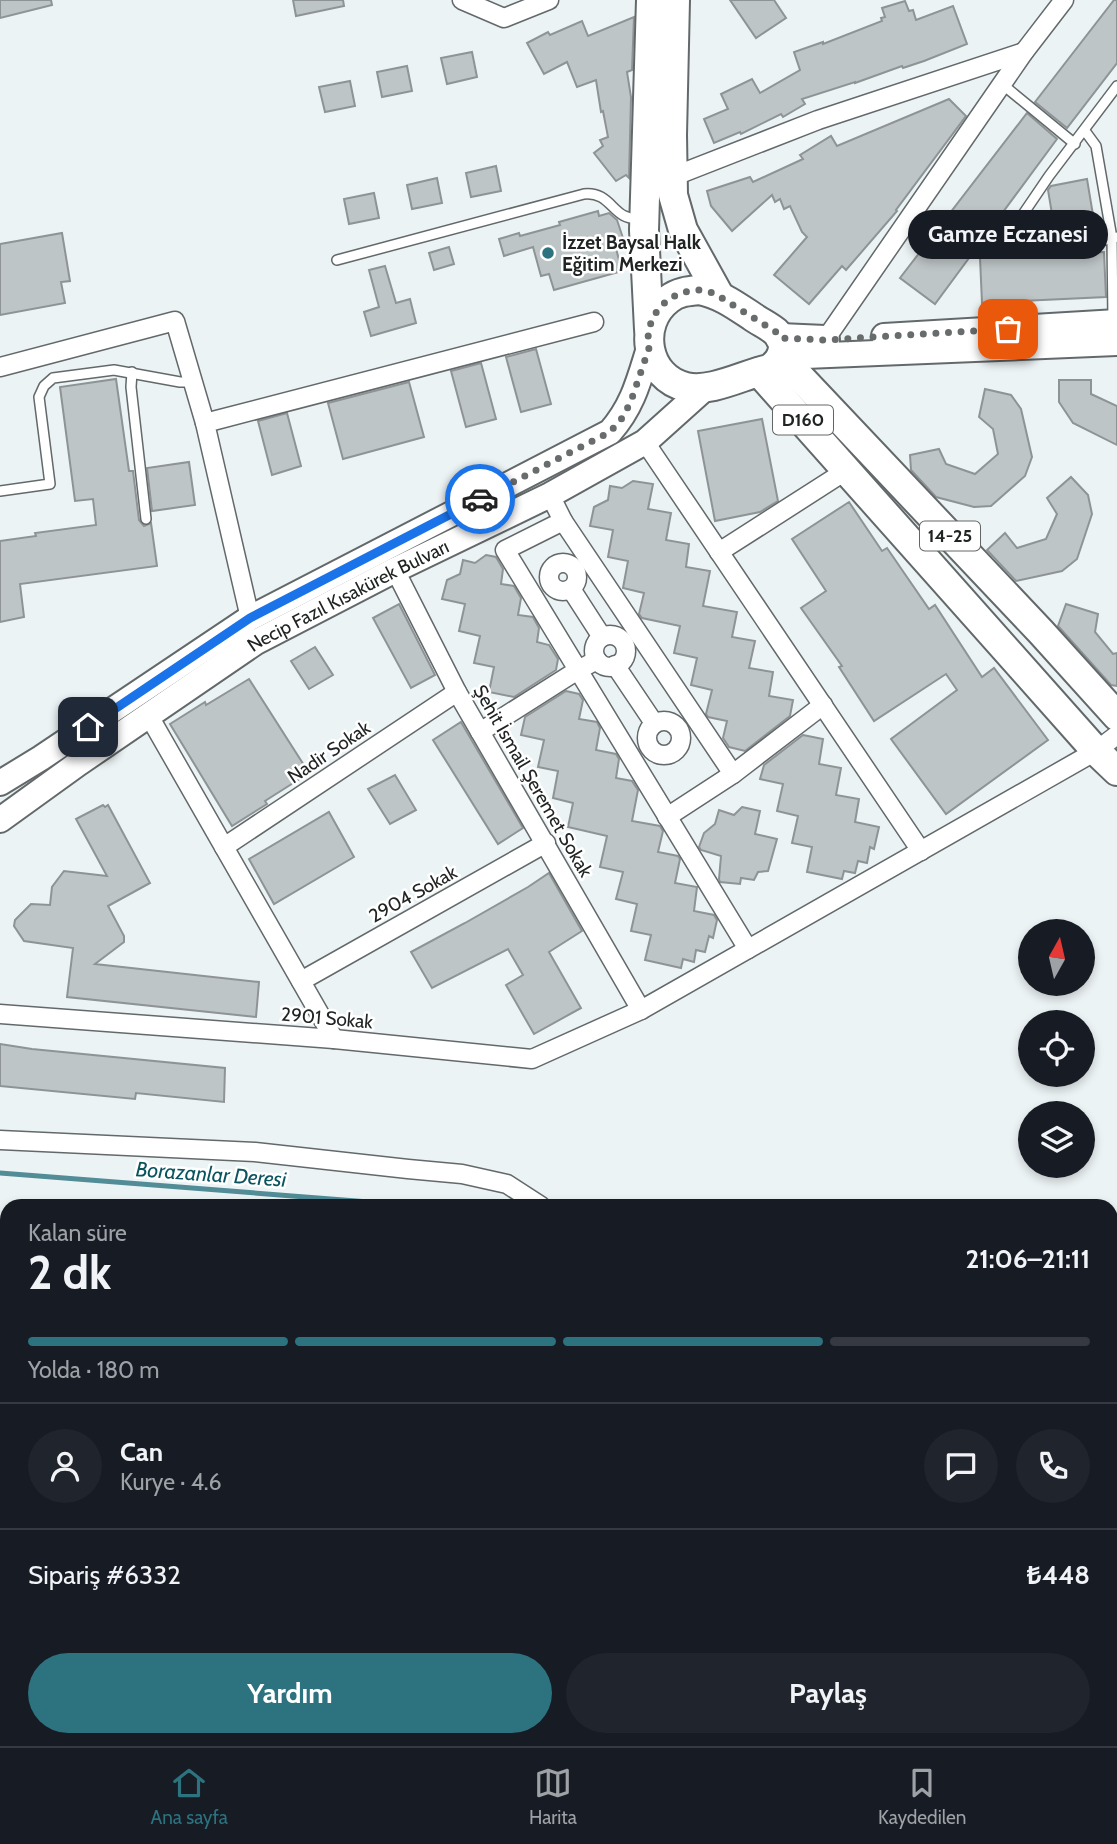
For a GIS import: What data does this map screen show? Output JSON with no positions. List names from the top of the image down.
{
  "streets": {
    "main road": ["D160", "14-25", "Necip Fazıl Kısakürek Bulvarı"],
    "street": [
      "Nadir Sokak",
      "Şehit İsmail Şeremet Sokak",
      "2904 Sokak",
      "2901 Sokak"
    ]
  },
  "crossings": [
    ["D160", "14-25"],
    ["D160", "Necip Fazıl Kısakürek Bulvarı"],
    ["14-25", "Necip Fazıl Kısakürek Bulvarı"],
    ["14-25", "2901 Sokak"],
    ["Necip Fazıl Kısakürek Bulvarı", "Şehit İsmail Şeremet Sokak"],
    ["Nadir Sokak", "Şehit İsmail Şeremet Sokak"],
    ["Şehit İsmail Şeremet Sokak", "2904 Sokak"],
    ["Şehit İsmail Şeremet Sokak", "2901 Sokak"]
  ],
  "water": ["Borazanlar Deresi"],
  "places": ["İzzet Baysal Halk Eğitim Merkezi", "Gamze Eczanesi"],
  "north": "top",
  "page": {
    "bubble": "Gamze Eczanesi",
    "heading": ["2 dk", "Kalan süre", "21:06–21:11"],
    "panel": [
      "Can",
      "Kurye · 4.6",
      "Sipariş #6332",
      "₺448"
    ],
    "bar": "Yolda · 180 m",
    "buttons": ["Yardım", "Paylaş"],
    "tabs": ["Ana sayfa", "Harita", "Kaydedilen"]
  }
}
